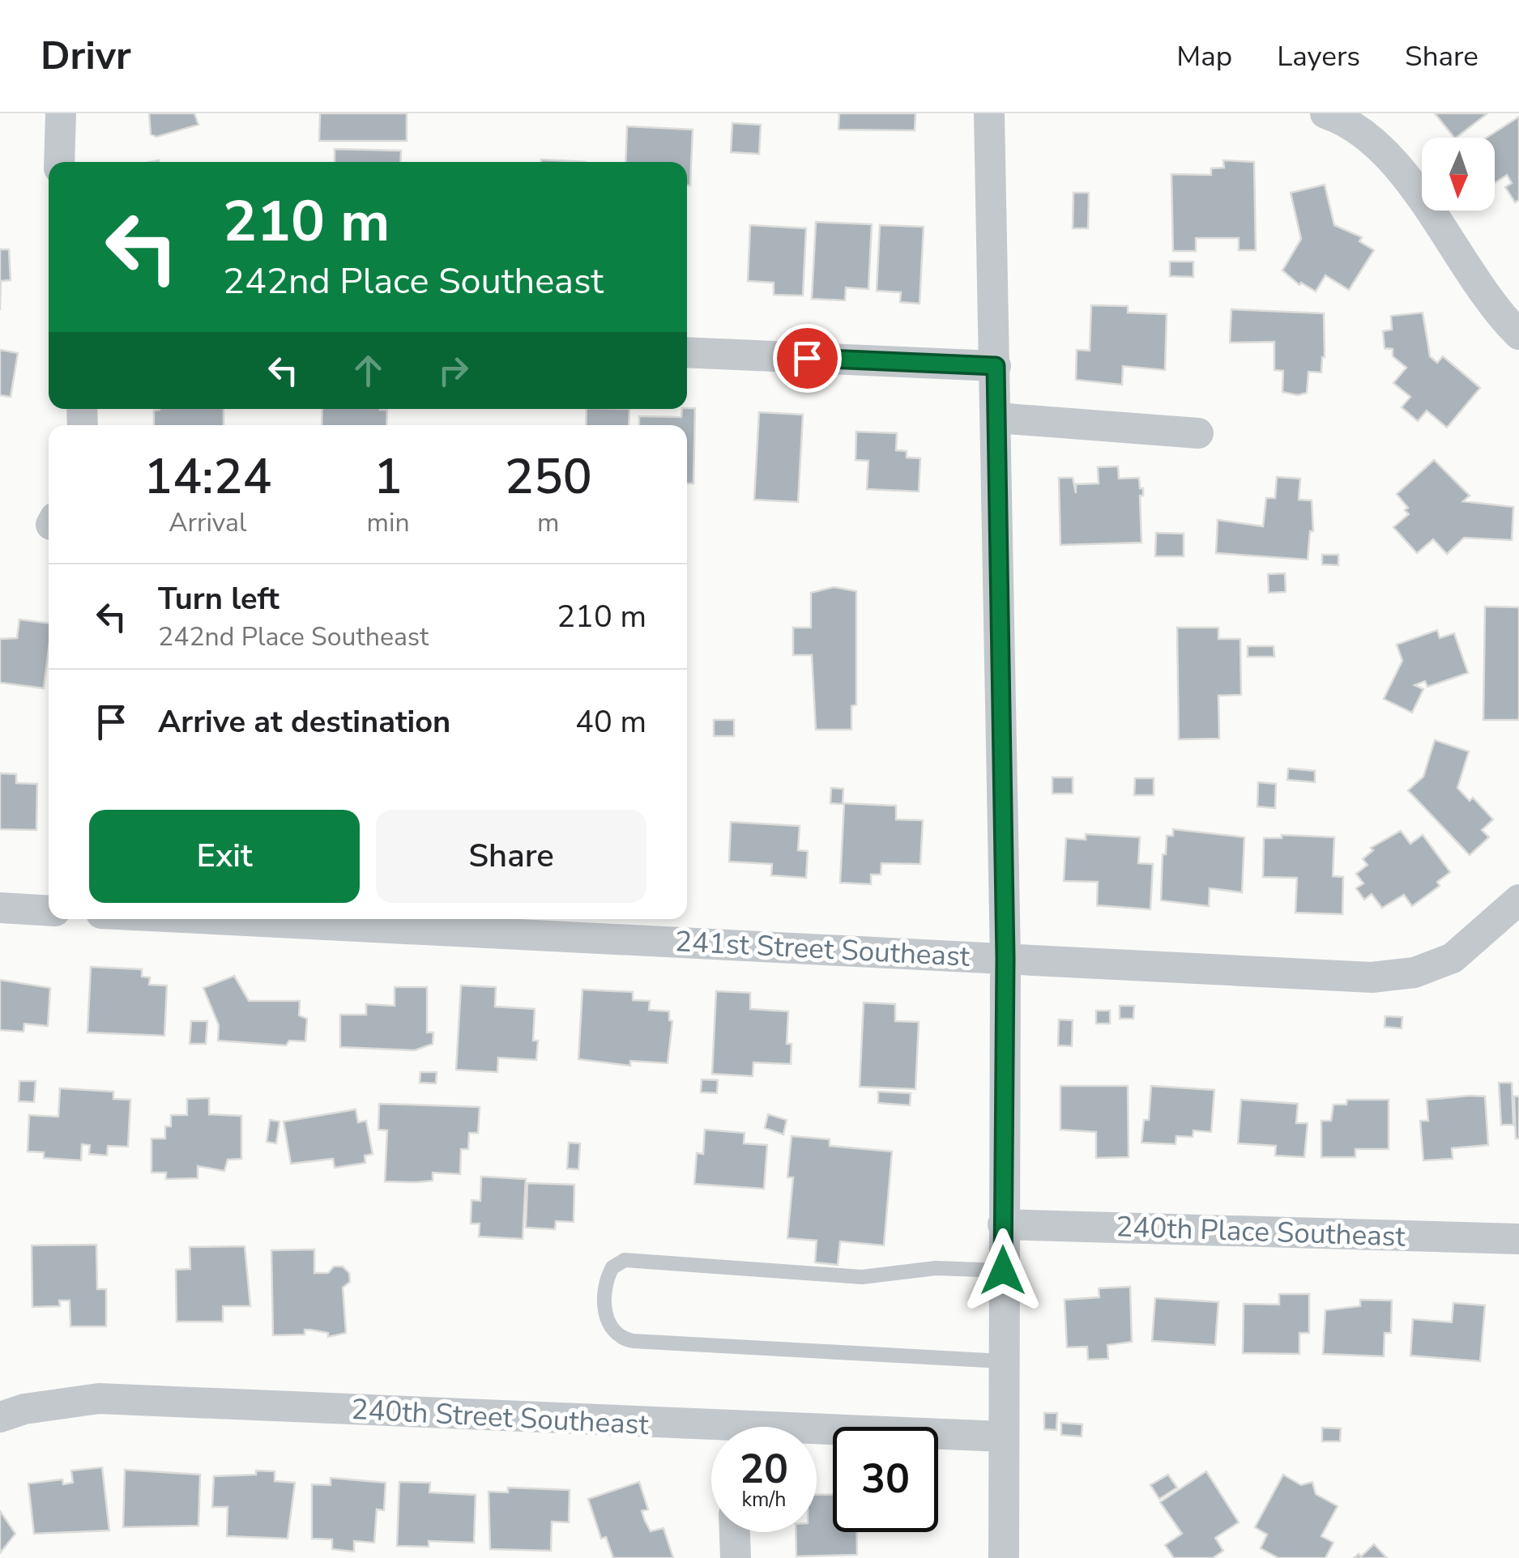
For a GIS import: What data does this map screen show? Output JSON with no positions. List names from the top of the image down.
{
  "streets": {
    "street": ["241st Street Southeast", "240th Place Southeast", "240th Street Southeast"]
  },
  "north": "bottom",
  "page": {
    "header": "Drivr",
    "nav": ["Map", "Layers", "Share"],
    "turn": ["210 m", "242nd Place Southeast"],
    "eta": [
      "14:24",
      "Arrival",
      "1",
      "min",
      "250",
      "m"
    ],
    "list": [
      {
        "name": "Turn left",
        "note": "242nd Place Southeast",
        "value": "210 m"
      },
      {
        "name": "Arrive at destination",
        "value": "40 m"
      }
    ],
    "buttons": ["Exit", "Share"],
    "speed": "20 km/h",
    "limit": "30"
  }
}
